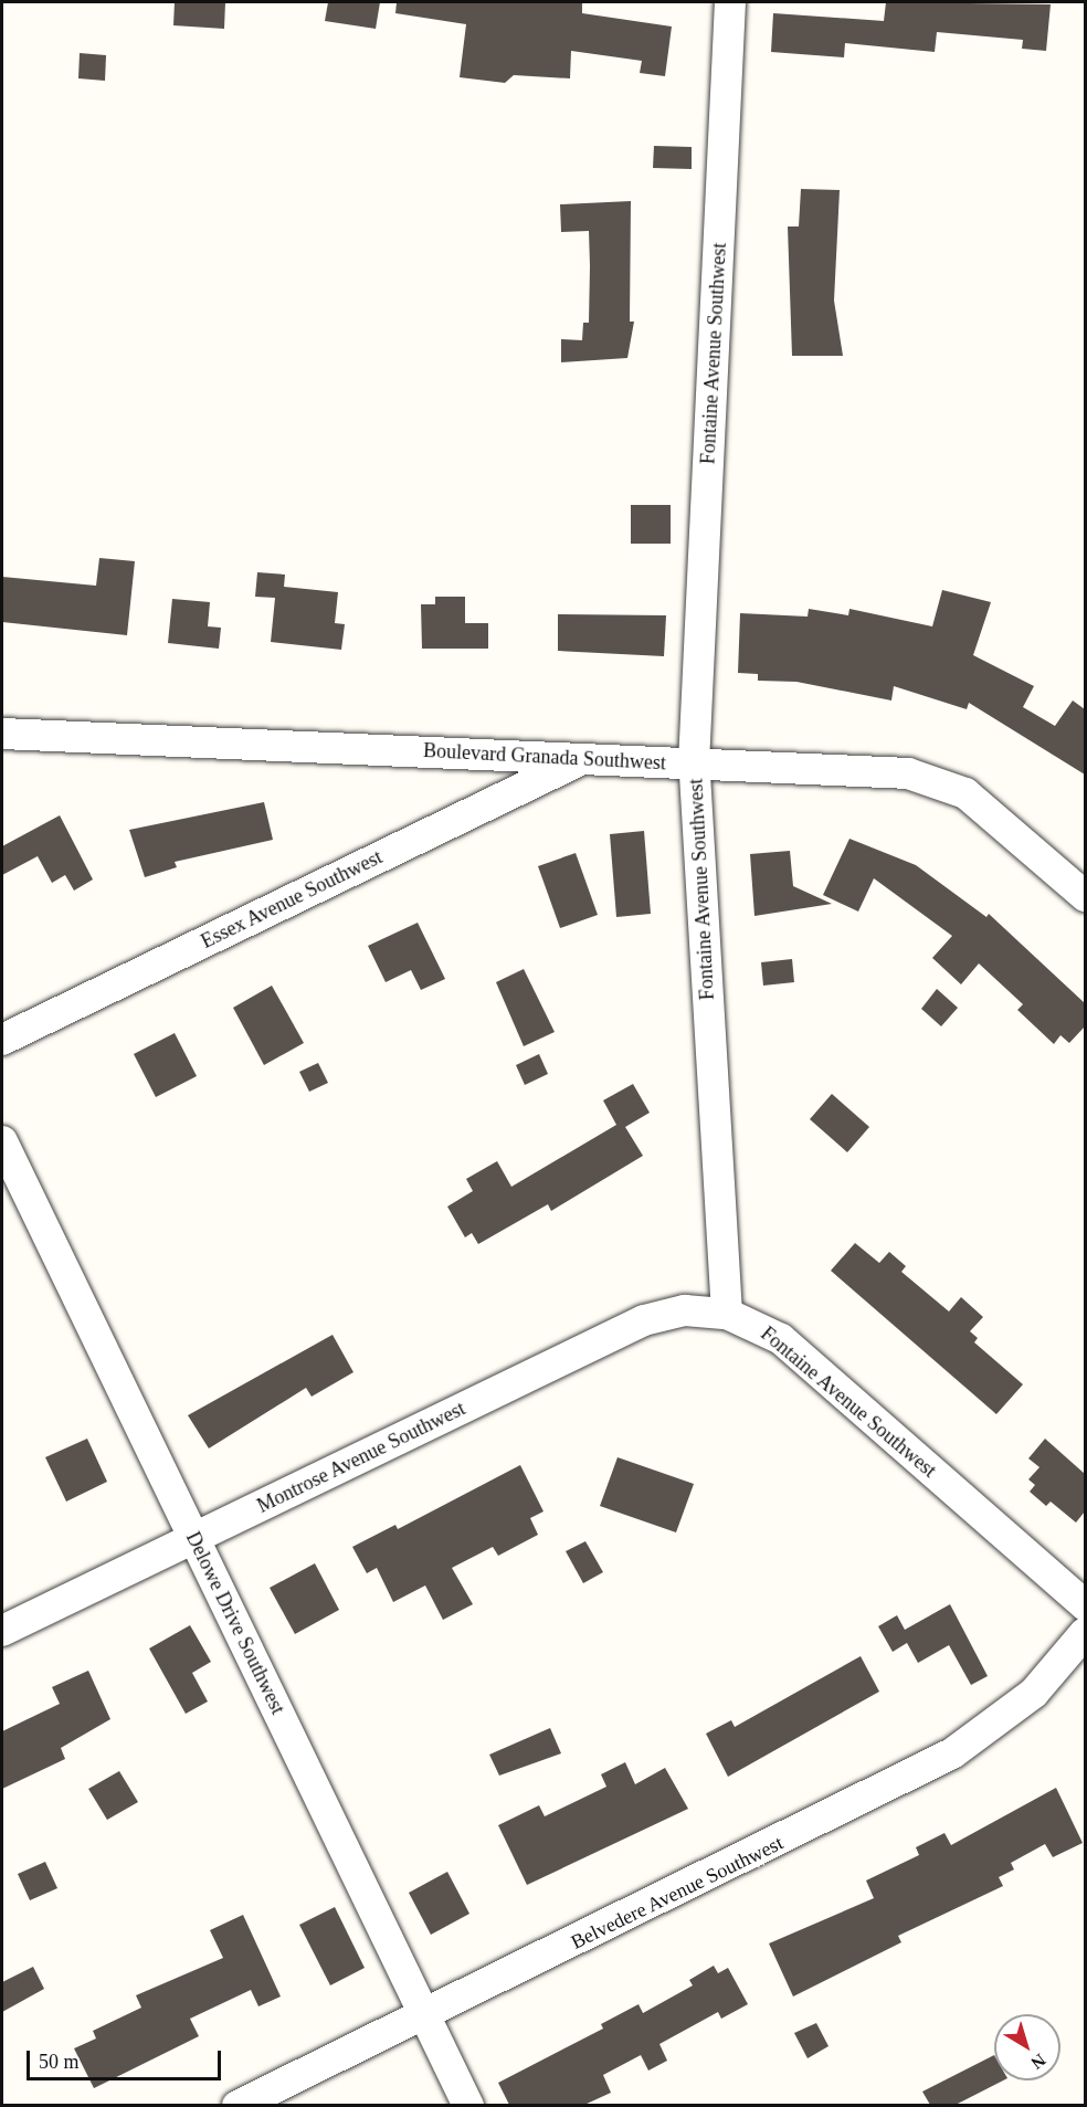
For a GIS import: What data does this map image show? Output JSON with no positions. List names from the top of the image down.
{
  "streets": {
    "street": [
      "Fontaine Avenue Southwest",
      "Boulevard Granada Southwest",
      "Essex Avenue Southwest",
      "Montrose Avenue Southwest",
      "Delowe Drive Southwest",
      "Belvedere Avenue Southwest"
    ]
  },
  "crossings": [
    ["Fontaine Avenue Southwest", "Boulevard Granada Southwest"],
    ["Fontaine Avenue Southwest", "Montrose Avenue Southwest"],
    ["Boulevard Granada Southwest", "Essex Avenue Southwest"],
    ["Montrose Avenue Southwest", "Delowe Drive Southwest"],
    ["Delowe Drive Southwest", "Belvedere Avenue Southwest"]
  ],
  "scale_bar": "50 m",
  "north": "bottom right"
}
